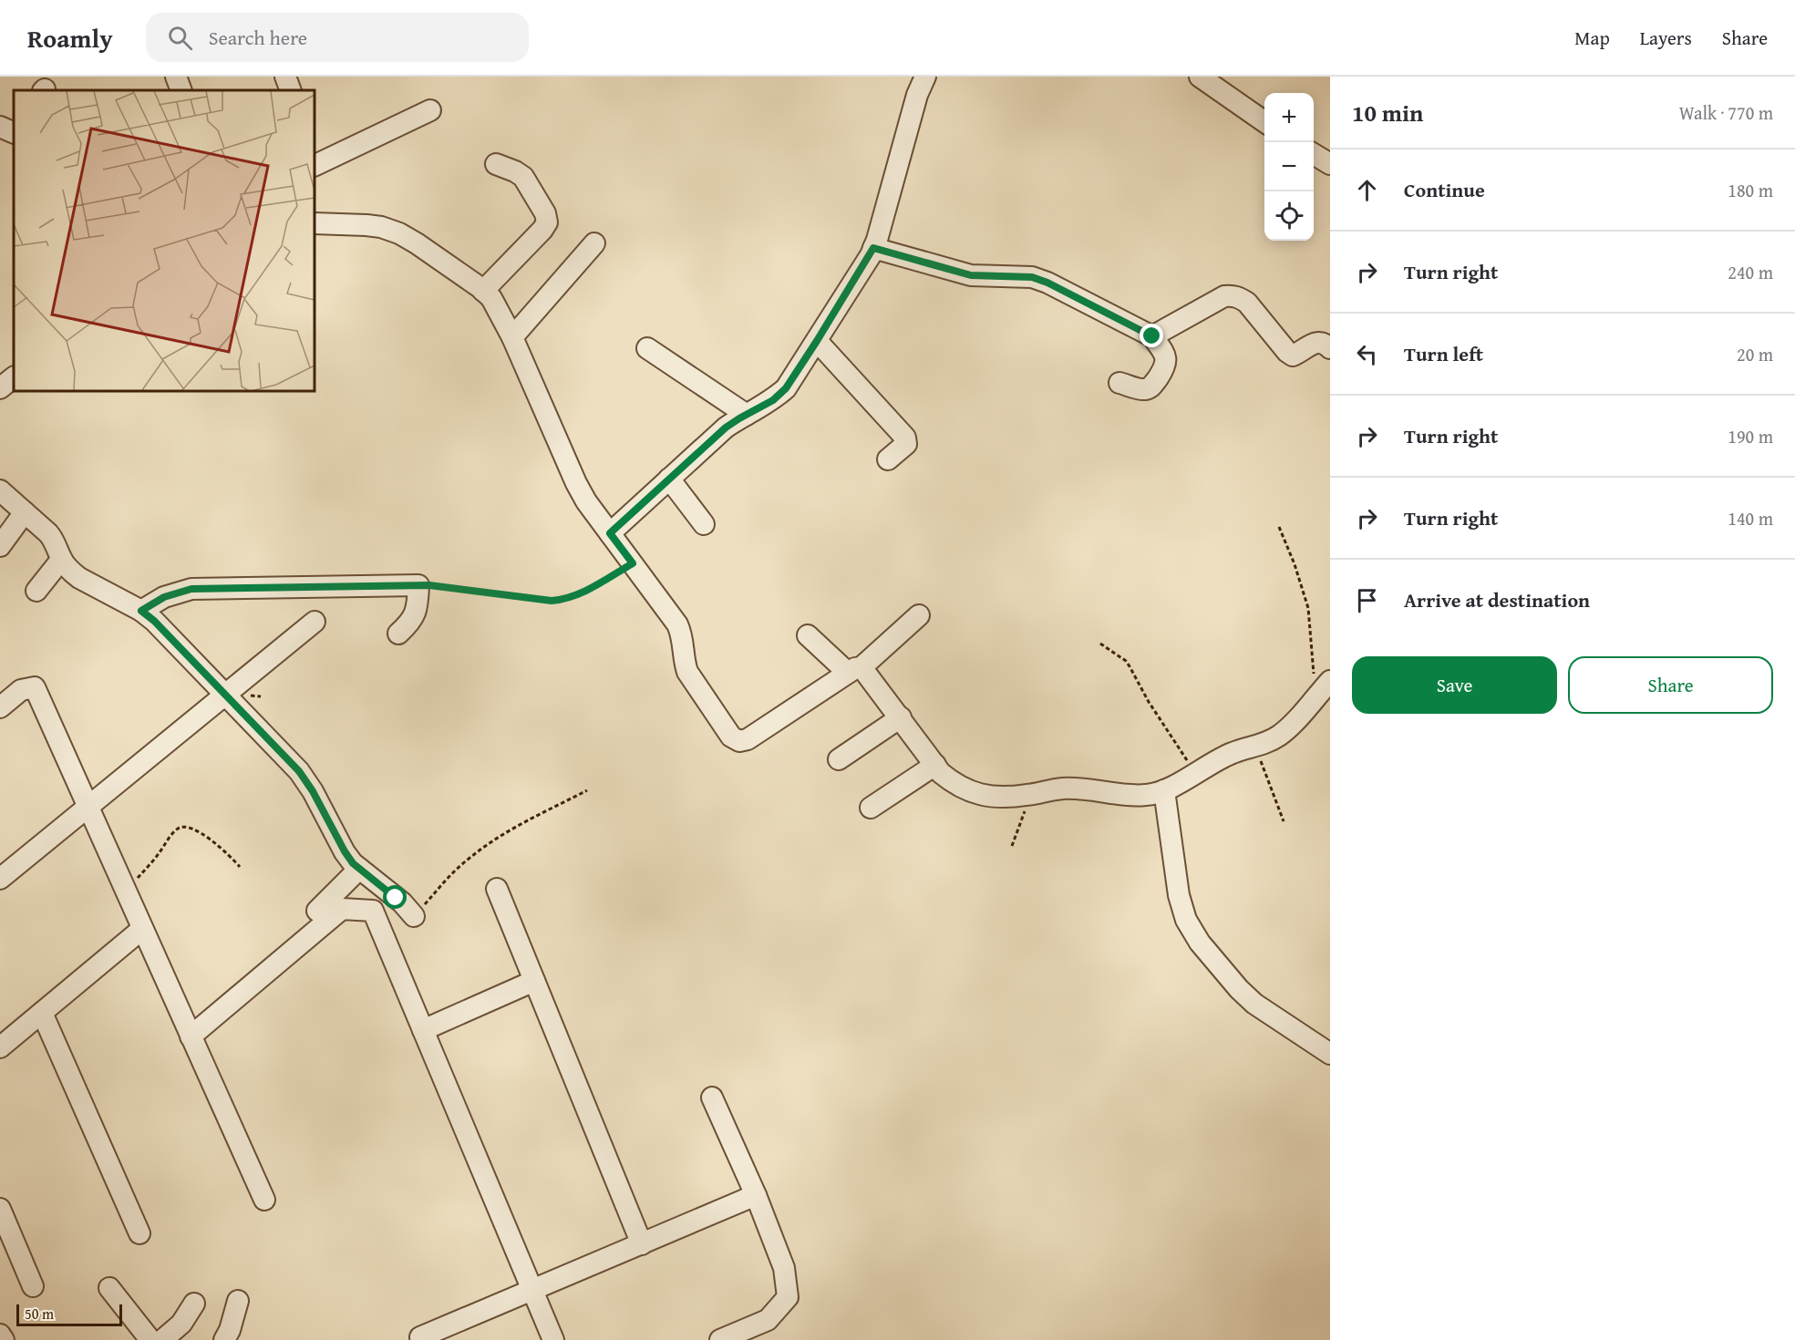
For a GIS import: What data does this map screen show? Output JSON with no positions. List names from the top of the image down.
{
  "scale_bar": "50 m",
  "page": {
    "header": "Roamly",
    "search": "Search here",
    "nav": ["Map", "Layers", "Share"],
    "heading": ["10 min", "Walk · 770 m"],
    "map_buttons": ["+", "−"],
    "list": [
      ["Continue", "180 m"],
      ["Turn right", "240 m"],
      ["Turn left", "20 m"],
      ["Turn right", "190 m"],
      ["Turn right", "140 m"],
      "Arrive at destination"
    ],
    "buttons": ["Save", "Share"],
    "scale": "50 m"
  }
}
